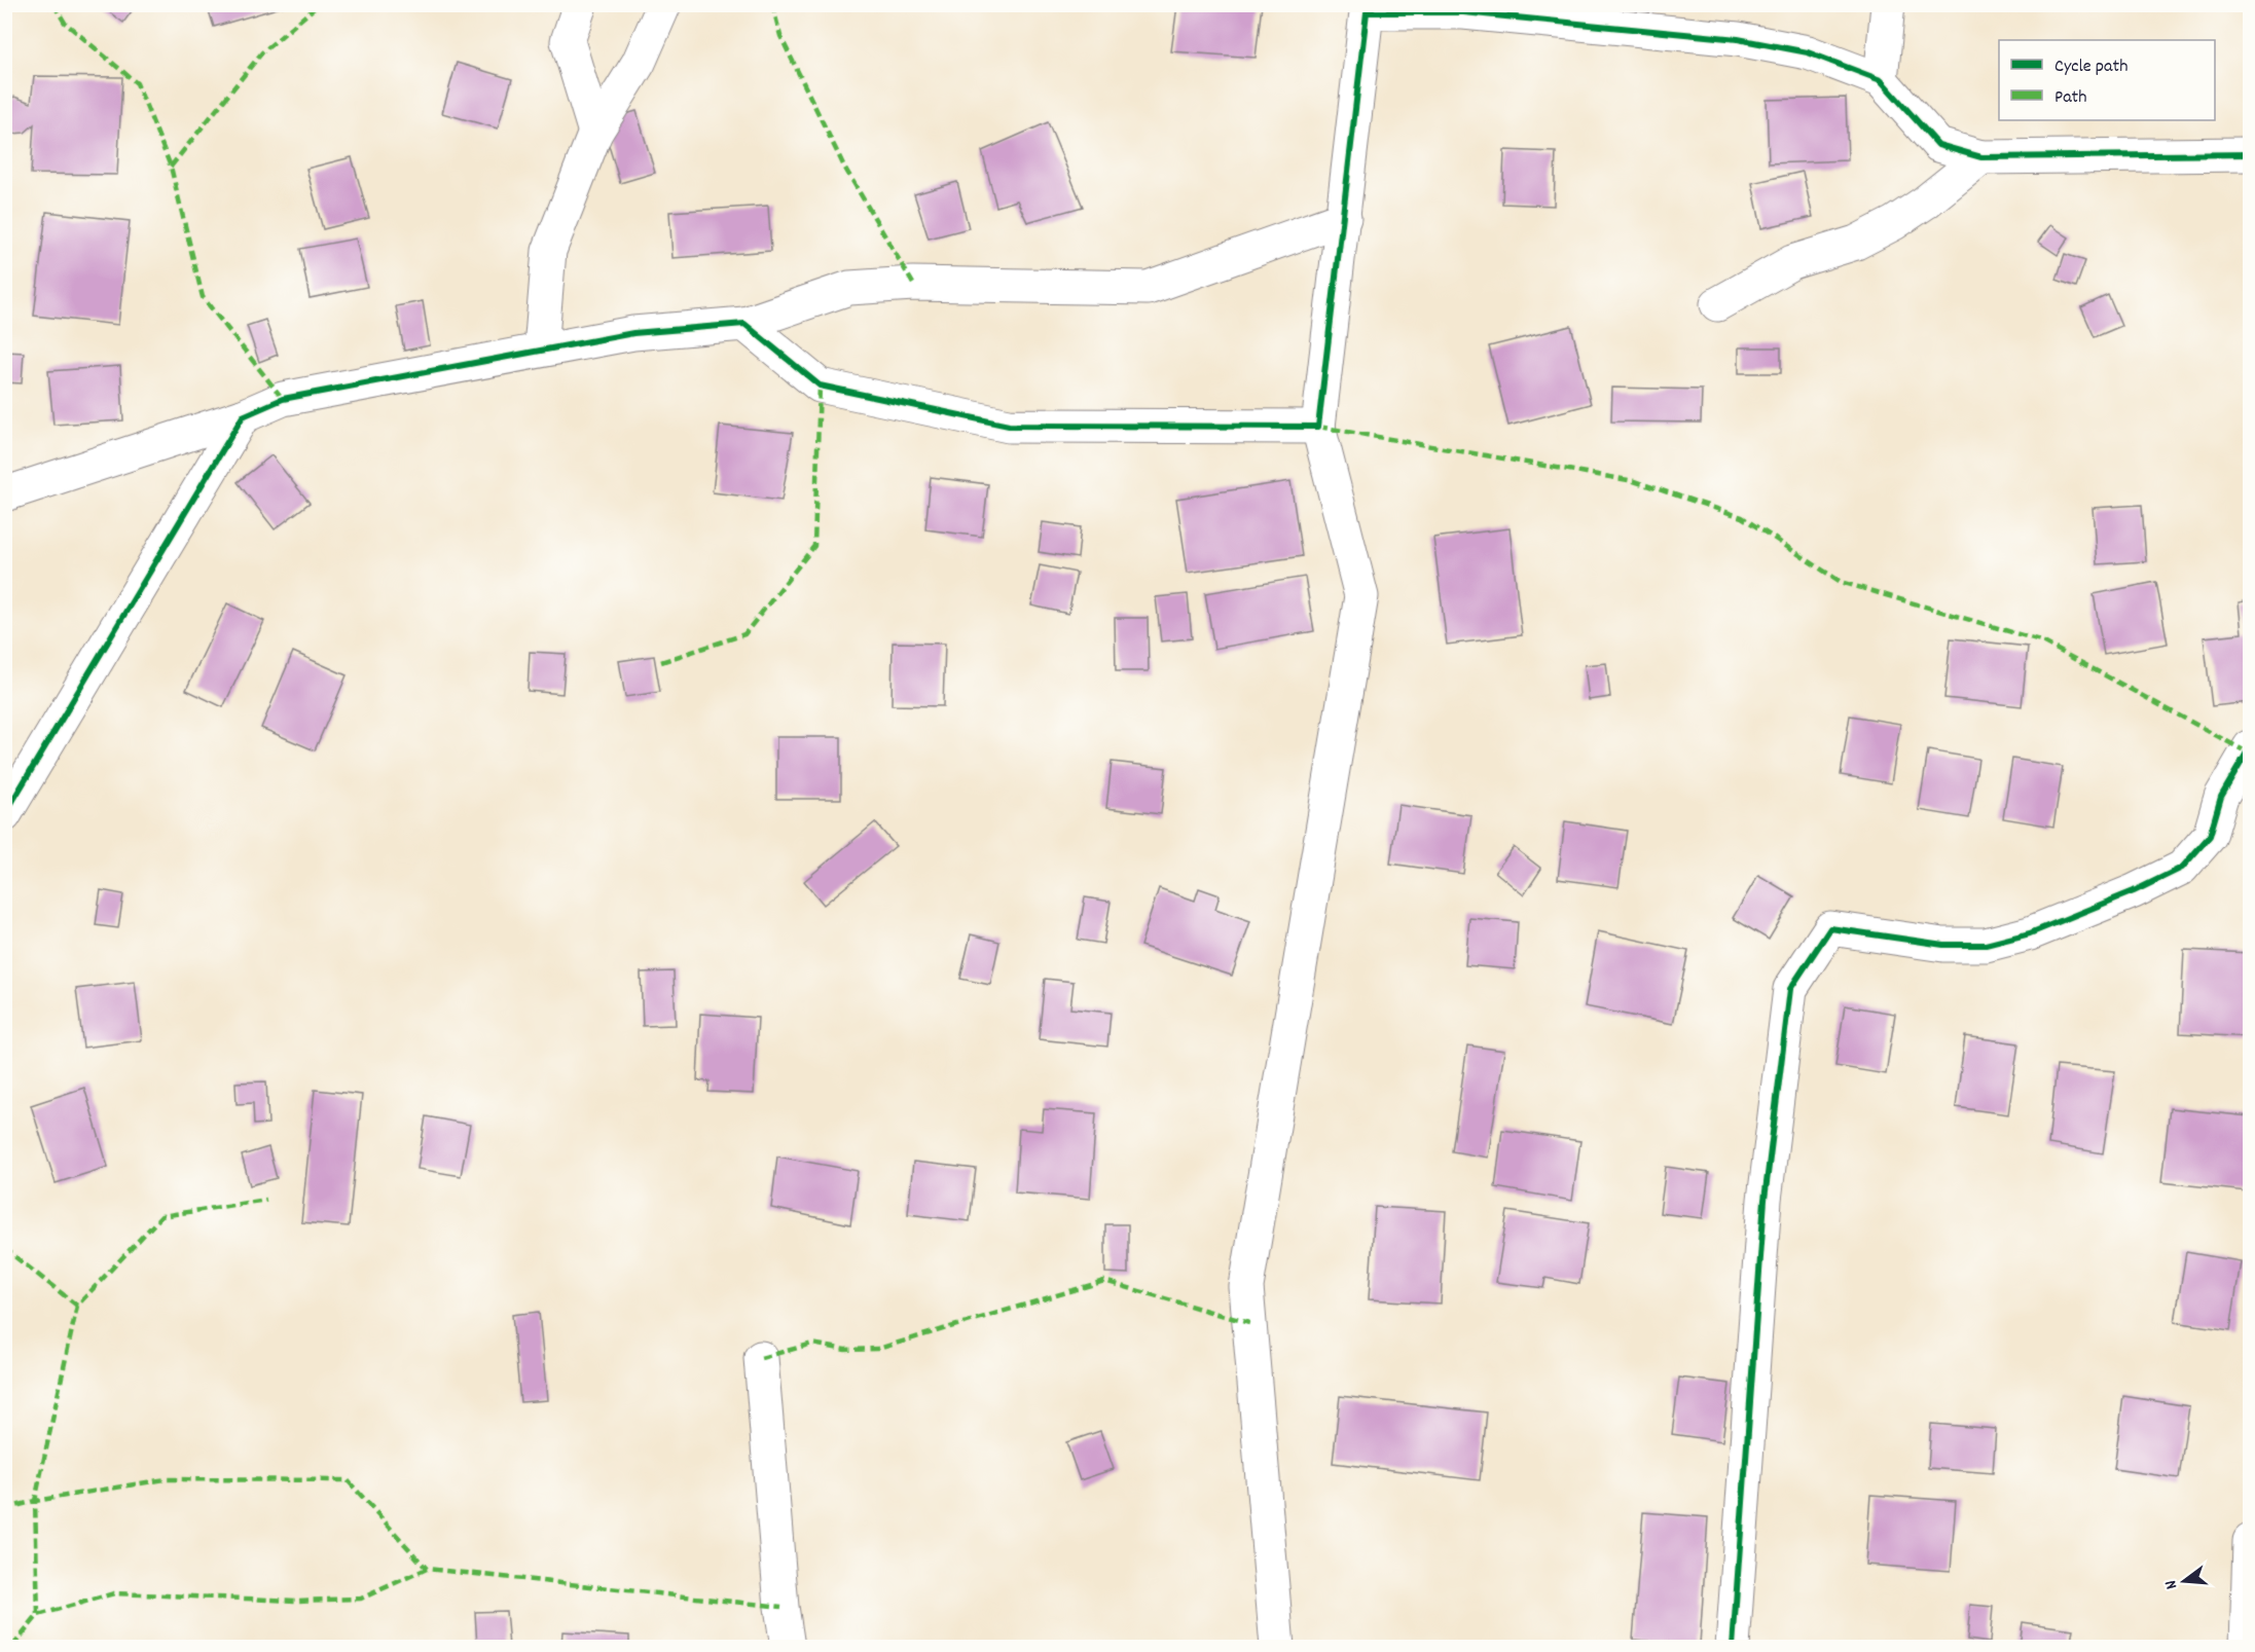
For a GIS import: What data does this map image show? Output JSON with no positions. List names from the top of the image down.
{
  "legend": ["Cycle path", "Path"],
  "north": "left"
}
